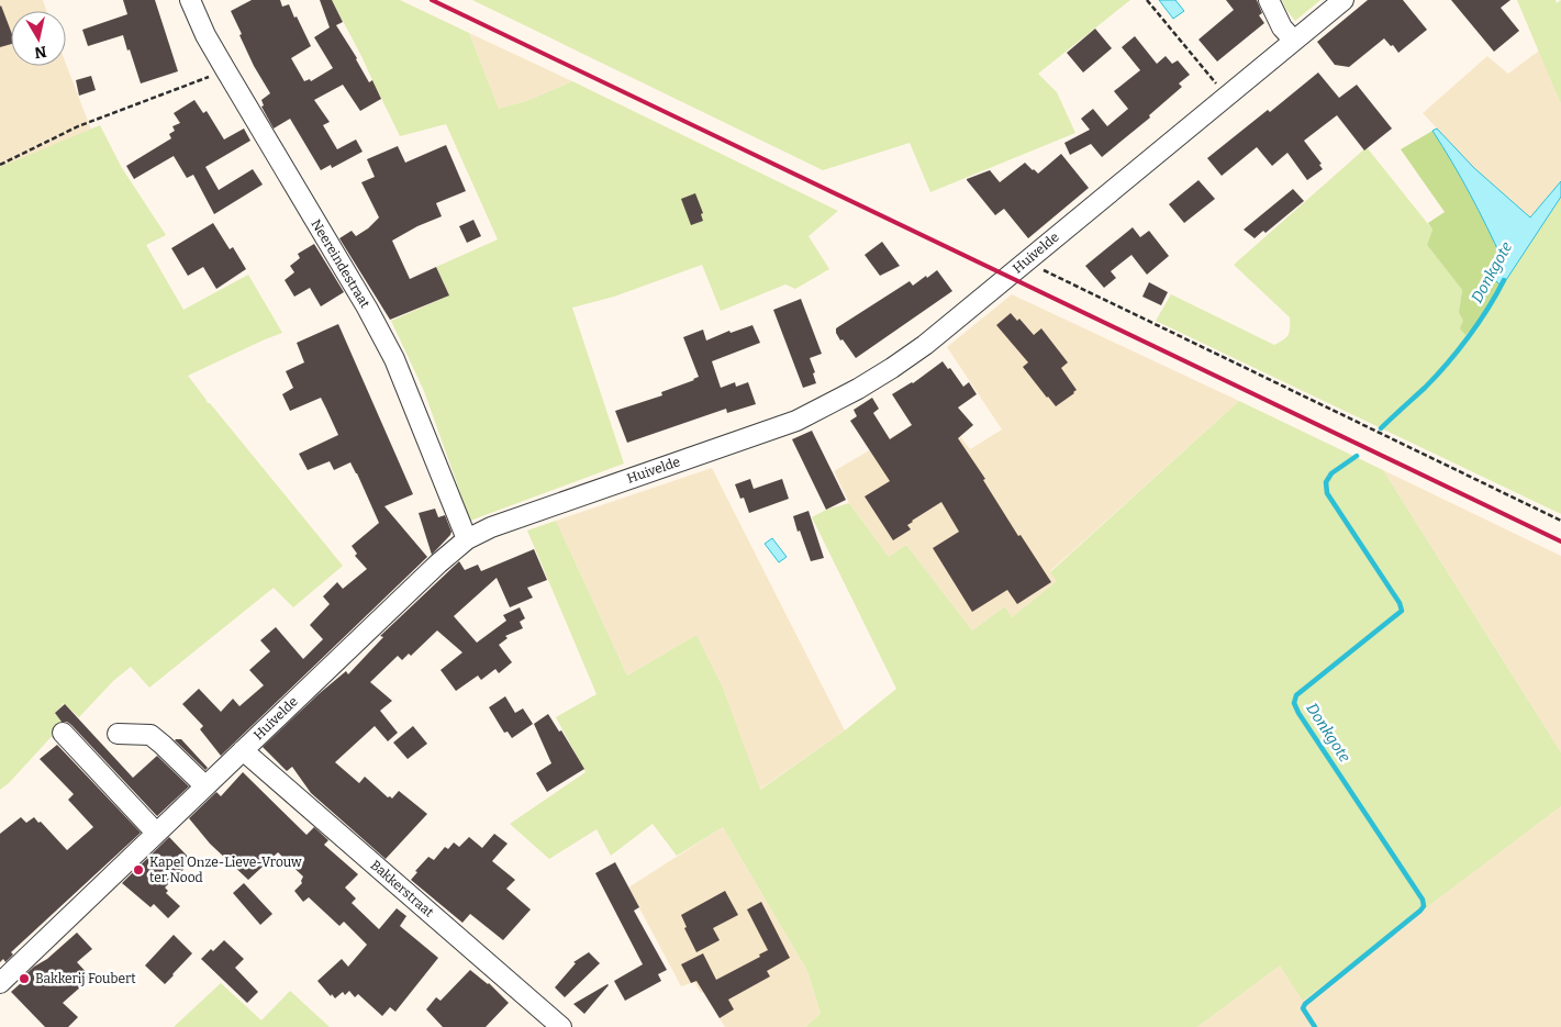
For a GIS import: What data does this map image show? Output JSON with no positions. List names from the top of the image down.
{
  "streets": {
    "street": ["Huivelde", "Neereindestraat", "Bakkerstraat"]
  },
  "crossings": [
    ["Huivelde", "Neereindestraat"],
    ["Huivelde", "Bakkerstraat"]
  ],
  "water": ["Donkgote"],
  "places": ["Kapel Onze-Lieve-Vrouw ter Nood", "Bakkerij Foubert"],
  "north": "bottom"
}
